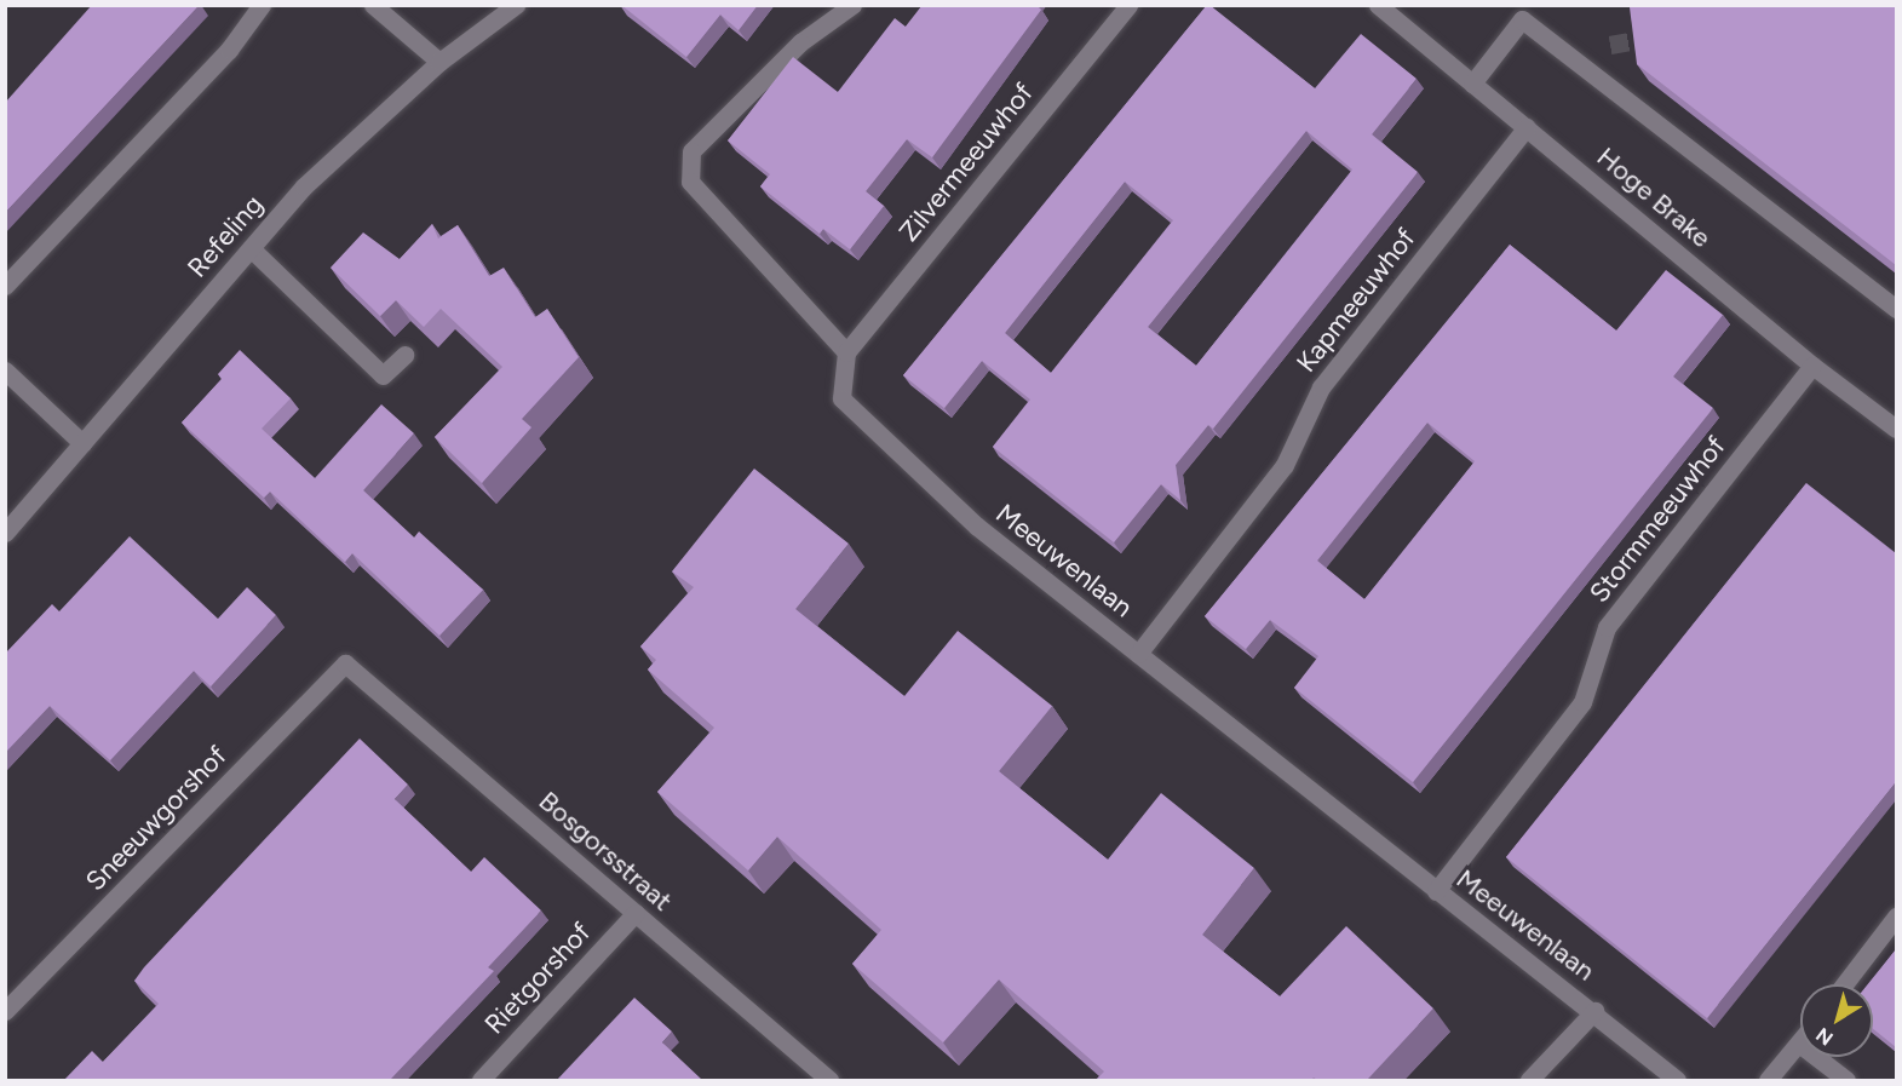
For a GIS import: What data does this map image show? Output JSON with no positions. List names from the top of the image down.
{
  "streets": {
    "street": [
      "Zilvermeeuwhof",
      "Hoge Brake",
      "Refeling",
      "Kapmeeuwhof",
      "Stormmeeuwhof",
      "Meeuwenlaan",
      "Sneeuwgorshof",
      "Bosgorsstraat",
      "Rietgorshof"
    ]
  },
  "crossings": [
    ["Zilvermeeuwhof", "Meeuwenlaan"],
    ["Hoge Brake", "Kapmeeuwhof"],
    ["Hoge Brake", "Stormmeeuwhof"],
    ["Kapmeeuwhof", "Meeuwenlaan"],
    ["Stormmeeuwhof", "Meeuwenlaan"],
    ["Sneeuwgorshof", "Bosgorsstraat"],
    ["Bosgorsstraat", "Rietgorshof"]
  ],
  "north": "bottom left"
}
